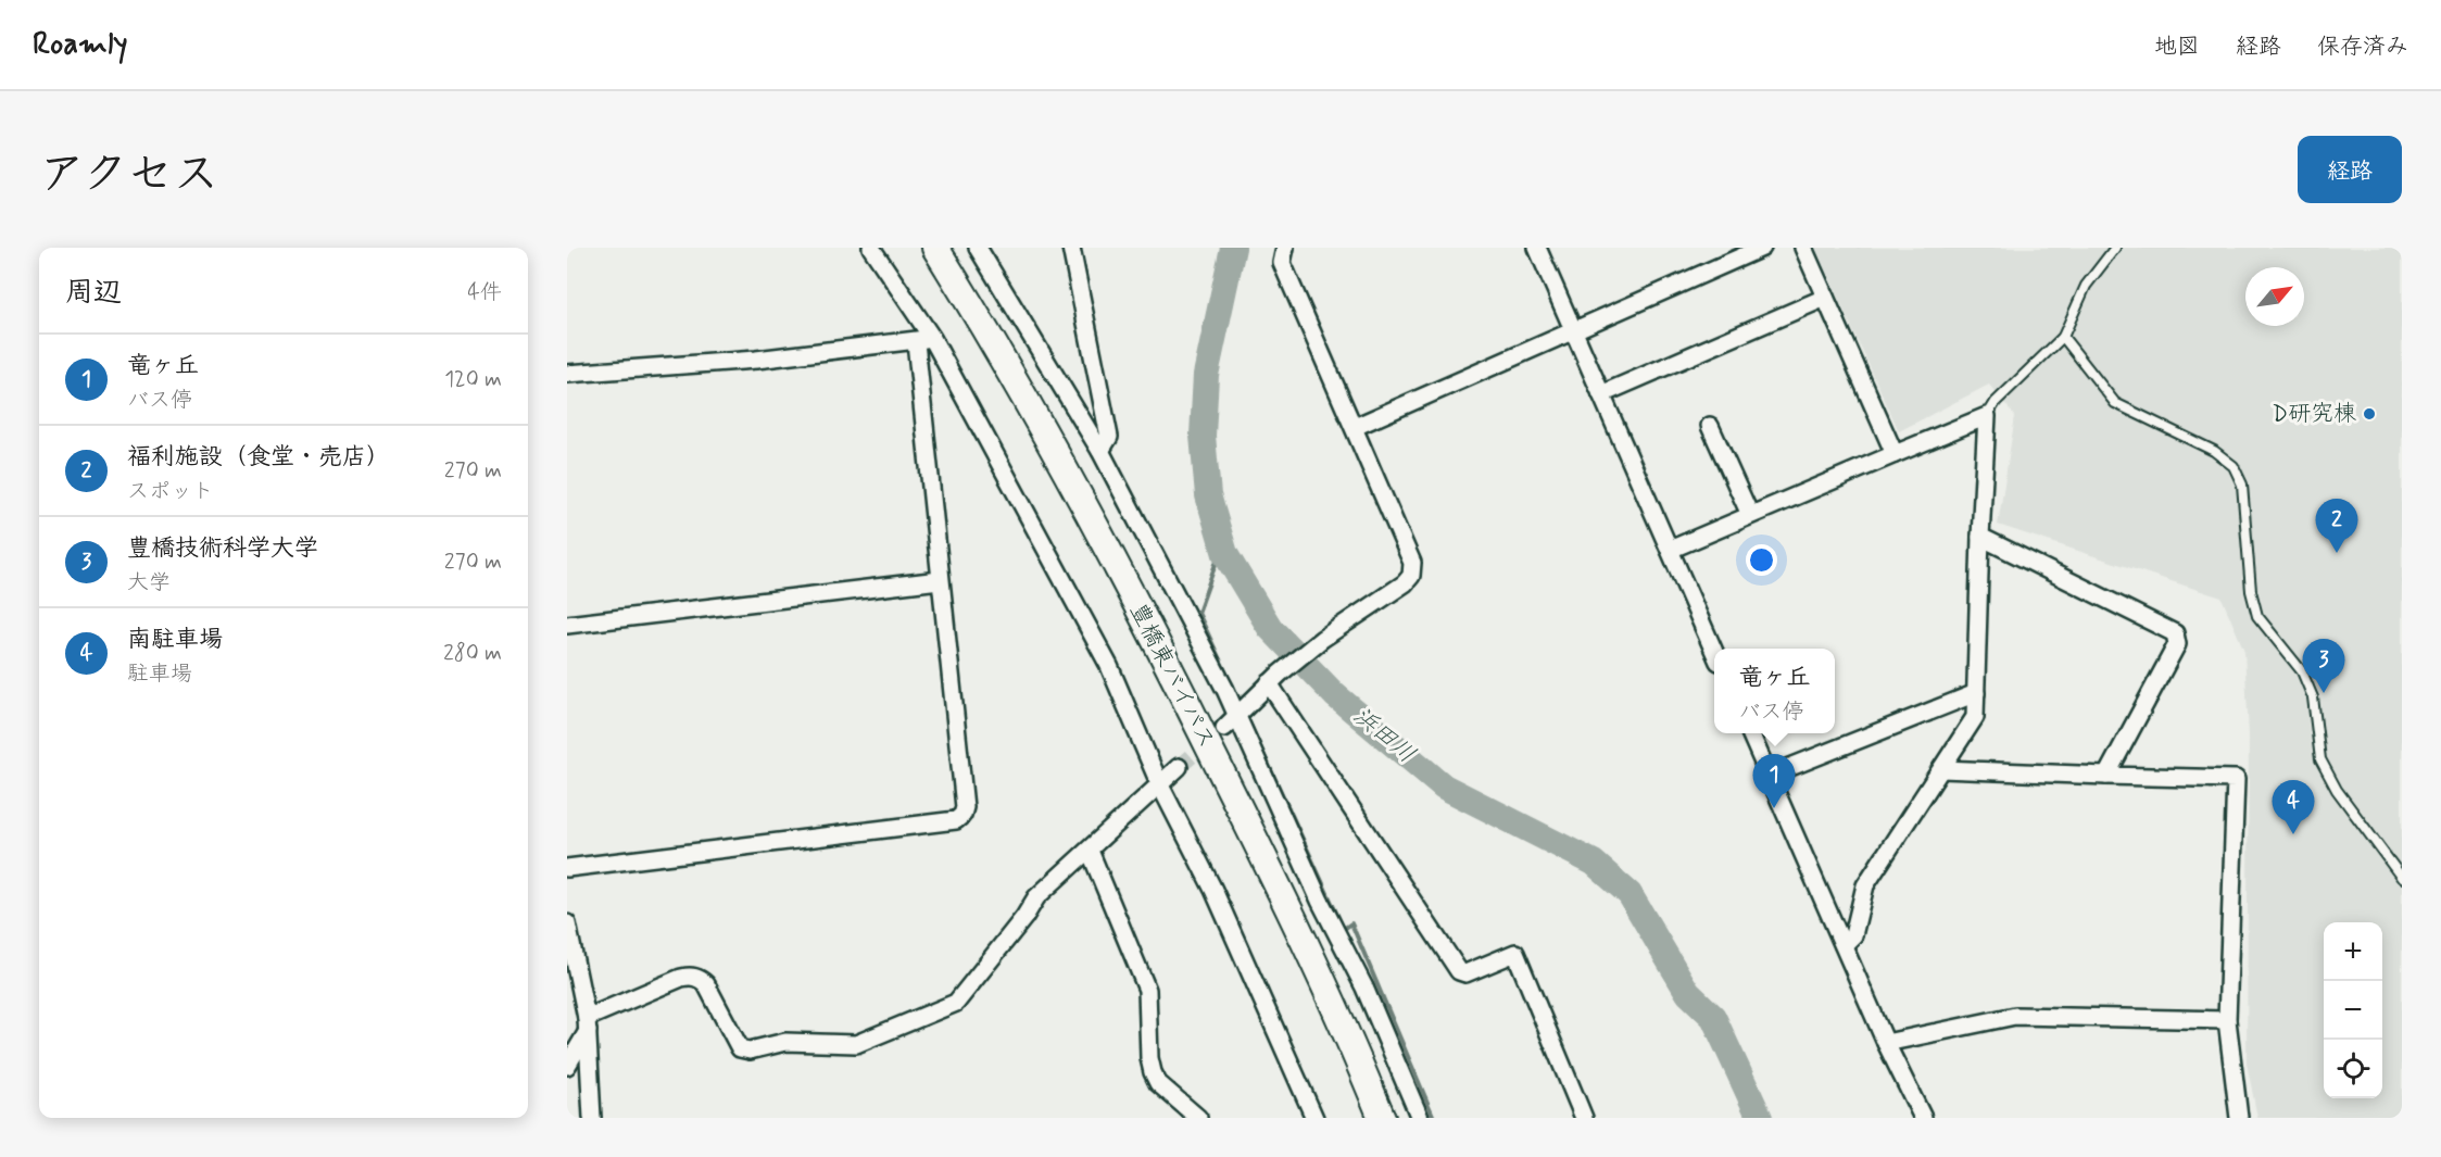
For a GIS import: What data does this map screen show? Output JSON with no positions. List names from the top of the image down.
{
  "streets": {
    "highway": ["豊橋東バイパス"]
  },
  "water": ["浜田川"],
  "places": ["D研究棟"],
  "north": "top right",
  "page": {
    "header": "Roamly",
    "nav": ["地図", "経路", "保存済み"],
    "title": "アクセス",
    "buttons": "経路",
    "heading": ["周辺", "4件"],
    "list": [
      {
        "mark": "1",
        "name": "竜ヶ丘",
        "note": "バス停",
        "value": "120 m"
      },
      {
        "mark": "2",
        "name": "福利施設（食堂・売店）",
        "note": "スポット",
        "value": "270 m"
      },
      {
        "mark": "3",
        "name": "豊橋技術科学大学",
        "note": "大学",
        "value": "270 m"
      },
      {
        "mark": "4",
        "name": "南駐車場",
        "note": "駐車場",
        "value": "280 m"
      }
    ],
    "pins": [
      "2",
      "3",
      "1",
      "4"
    ],
    "popup": ["竜ヶ丘", "バス停"],
    "map_buttons": ["+", "−"]
  }
}
